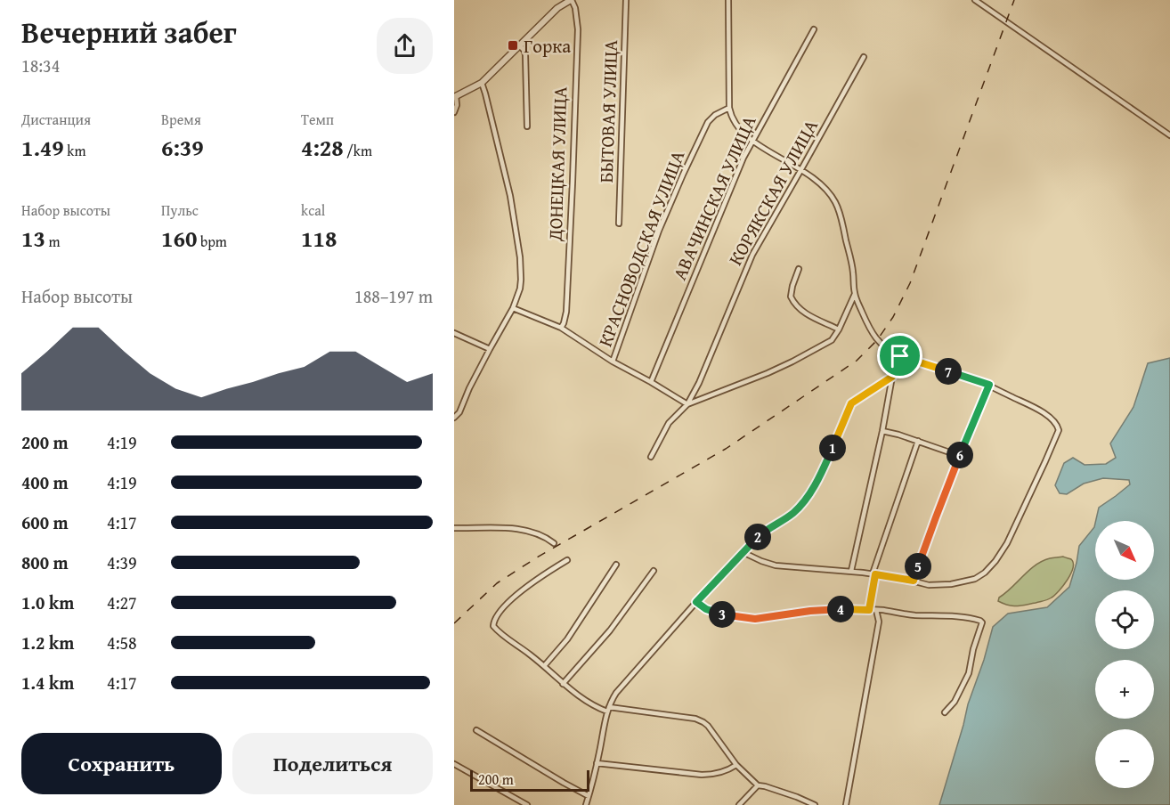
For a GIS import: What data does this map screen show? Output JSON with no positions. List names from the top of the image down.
{
  "streets": {
    "street": [
      "БЫТОВАЯ УЛИЦА",
      "ДОНЕЦКАЯ УЛИЦА",
      "КОРЯКСКАЯ УЛИЦА",
      "АВАЧИНСКАЯ УЛИЦА",
      "КРАСНОВОДСКАЯ УЛИЦА"
    ]
  },
  "places": {
    "transit": ["Горка"]
  },
  "scale_bar": "200 m",
  "north": "bottom right",
  "page": {
    "heading": ["Вечерний забег", "18:34"],
    "stats": [
      ["Дистанция", "1.49 km"],
      ["Время", "6:39"],
      ["Темп", "4:28 /km"],
      ["Набор высоты", "13 m"],
      ["Пульс", "160 bpm"],
      ["kcal", "118"]
    ],
    "chart": ["Набор высоты", "188–197 m"],
    "pins": [
      "7",
      "1",
      "6",
      "2",
      "5",
      "4",
      "3"
    ],
    "list": [
      {
        "name": "200 m",
        "note": "4:19"
      },
      {
        "name": "400 m",
        "note": "4:19"
      },
      {
        "name": "600 m",
        "note": "4:17"
      },
      {
        "name": "800 m",
        "note": "4:39"
      },
      {
        "name": "1.0 km",
        "note": "4:27"
      },
      {
        "name": "1.2 km",
        "note": "4:58"
      },
      {
        "name": "1.4 km",
        "note": "4:17"
      }
    ],
    "map_buttons": ["+", "−"],
    "buttons": ["Сохранить", "Поделиться"],
    "scale": "200 m"
  }
}
